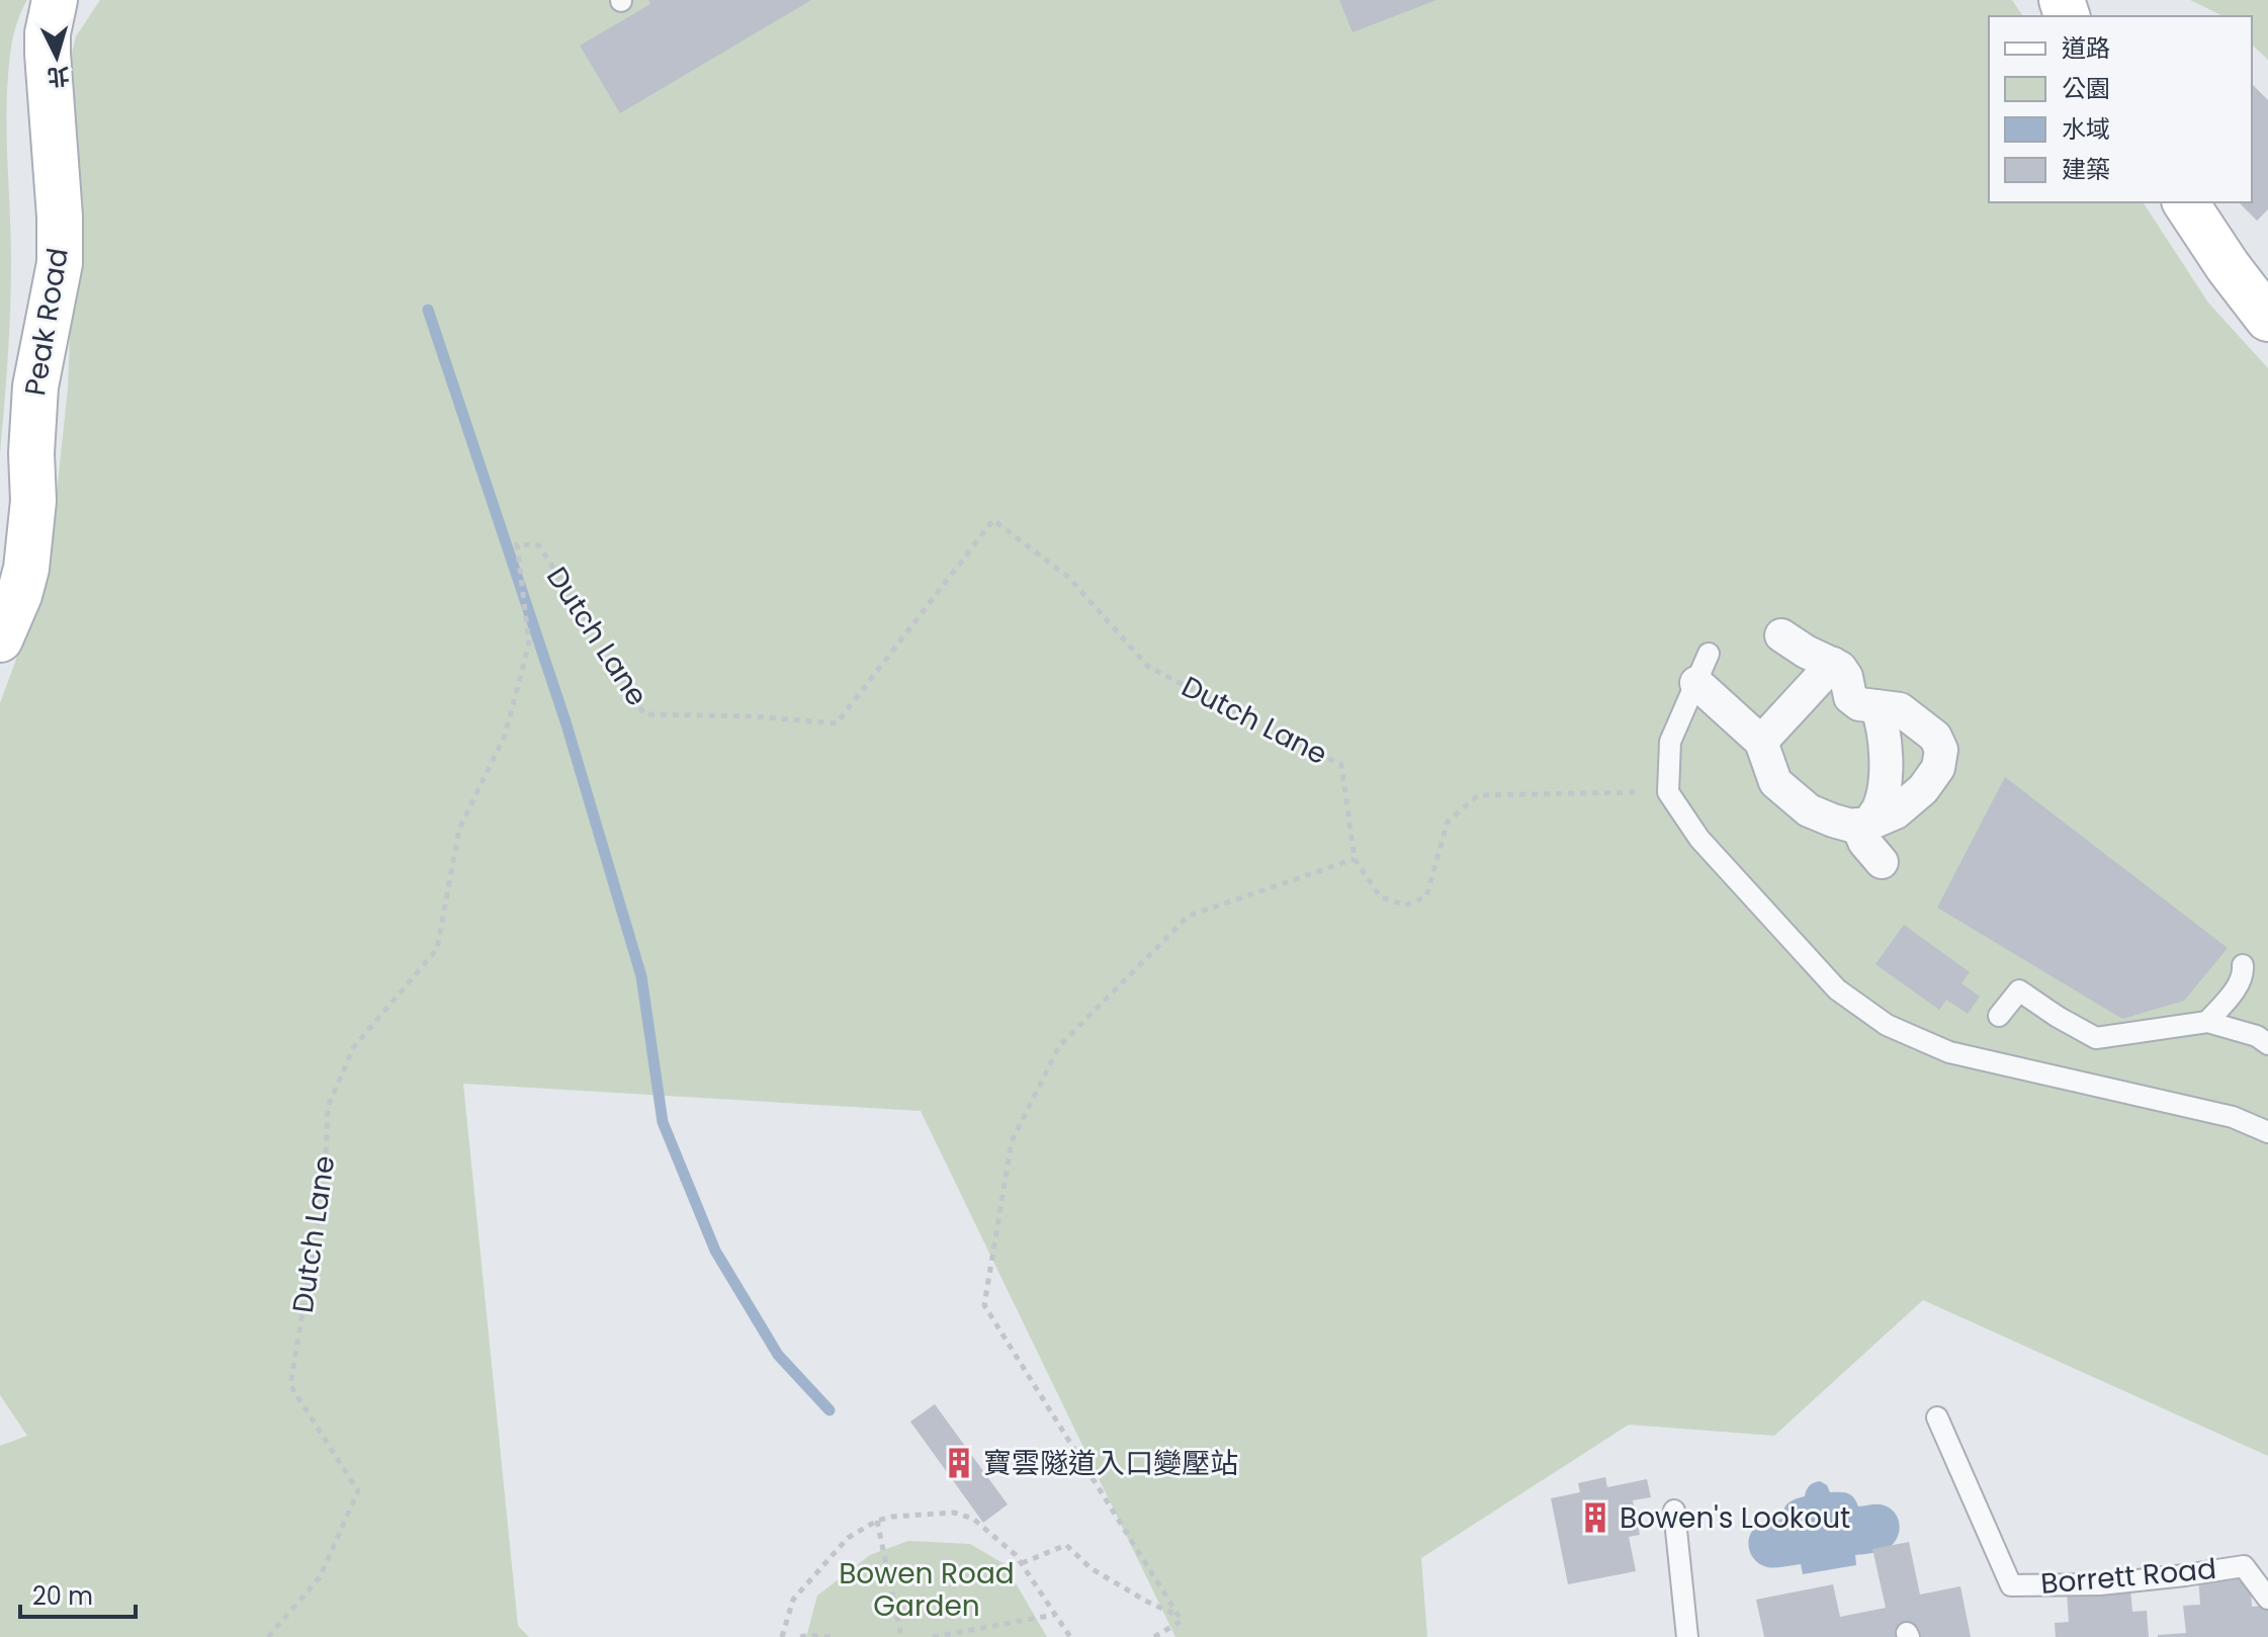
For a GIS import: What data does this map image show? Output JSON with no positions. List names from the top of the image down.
{
  "streets": {
    "main road": ["Peak Road"],
    "lane": ["Borrett Road"],
    "path": ["Dutch Lane"]
  },
  "parks": ["Bowen Road Garden"],
  "places": {
    "building": ["寶雲隧道入口變壓站", "Bowen's Lookout"]
  },
  "legend": [
    "道路",
    "公園",
    "水域",
    "建築"
  ],
  "scale_bar": "20 m",
  "north": "bottom"
}
